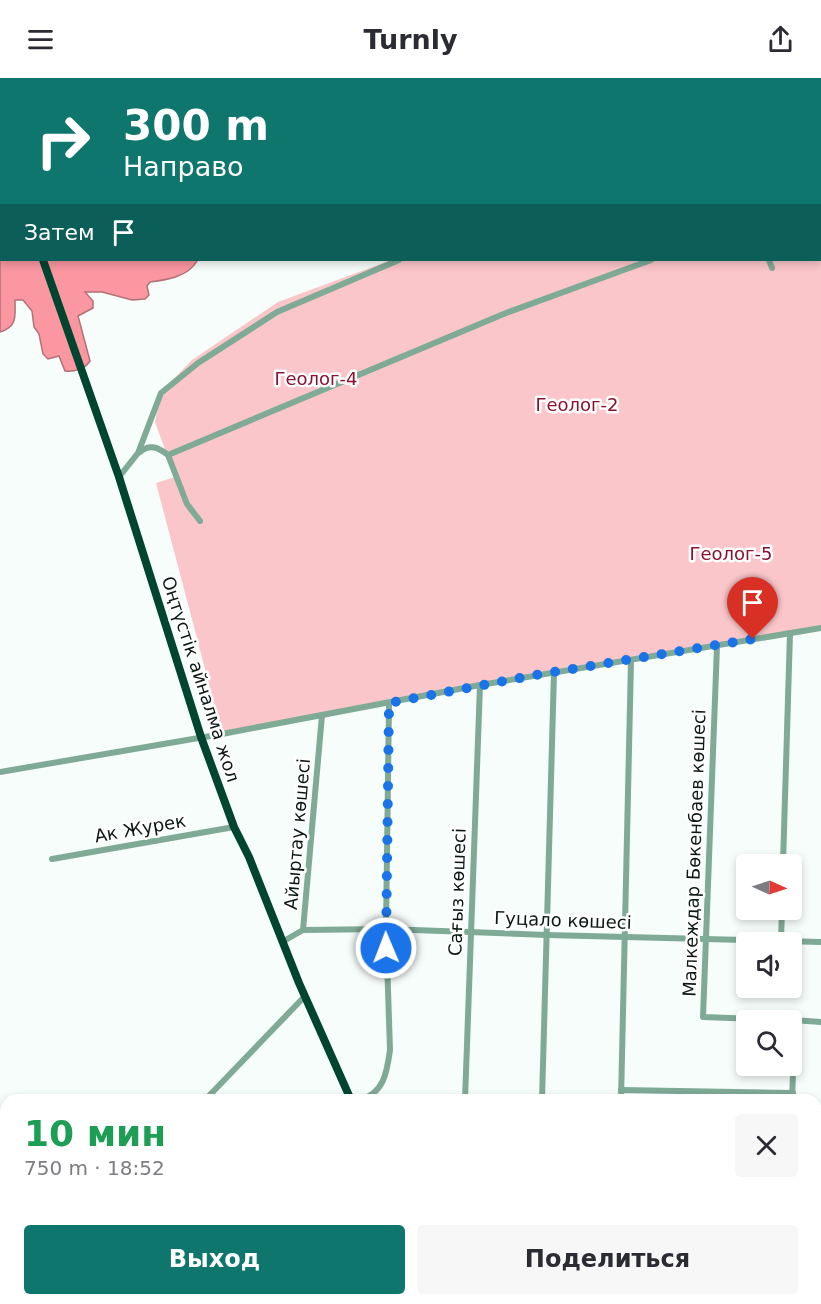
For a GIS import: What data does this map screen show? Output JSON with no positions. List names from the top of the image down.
{
  "streets": {
    "highway": ["Оңтүстік айналма жол"],
    "street": [
      "Ак Журек",
      "Айыртау көшесі",
      "Малкеждар Бөкенбаев көшесі",
      "Сағыз көшесі",
      "Гуцало көшесі"
    ]
  },
  "crossings": [
    ["Оңтүстік айналма жол", "Ак Журек"],
    ["Оңтүстік айналма жол", "Айыртау көшесі"],
    ["Айыртау көшесі", "Гуцало көшесі"],
    ["Малкеждар Бөкенбаев көшесі", "Гуцало көшесі"],
    ["Сағыз көшесі", "Гуцало көшесі"]
  ],
  "parks": ["Геолог-4", "Геолог-2", "Геолог-5"],
  "north": "right",
  "page": {
    "header": "Turnly",
    "turn": ["300 m", "Направо"],
    "then": "Затем",
    "heading": ["10 мин", "750 m · 18:52"],
    "buttons": ["Выход", "Поделиться"]
  }
}
